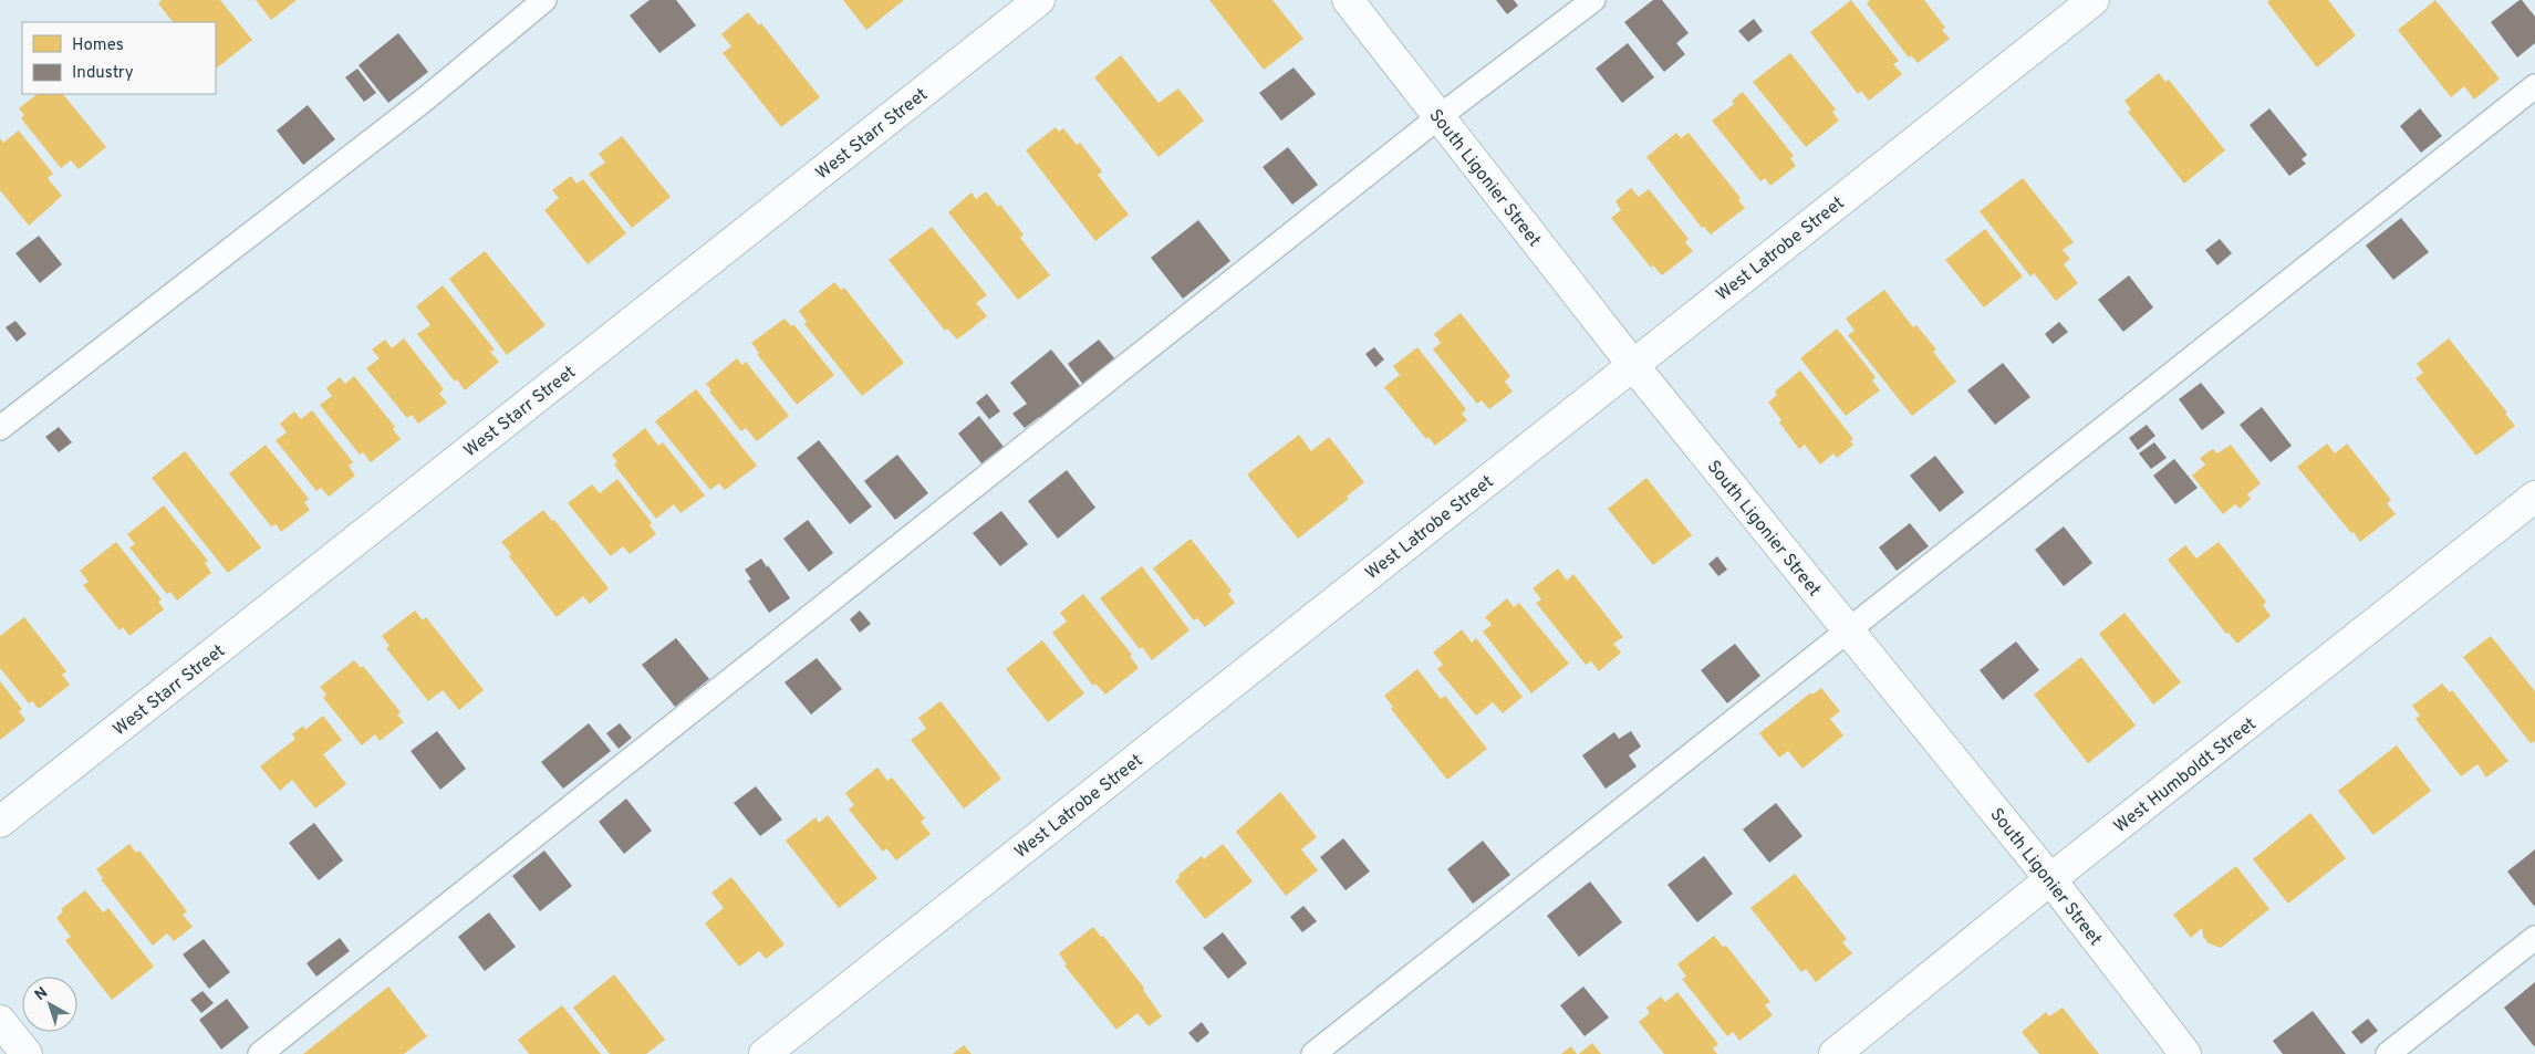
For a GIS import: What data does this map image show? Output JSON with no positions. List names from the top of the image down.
{
  "streets": {
    "street": [
      "West Starr Street",
      "South Ligonier Street",
      "West Latrobe Street",
      "West Humboldt Street"
    ]
  },
  "crossings": [
    ["South Ligonier Street", "West Latrobe Street"],
    ["South Ligonier Street", "West Humboldt Street"]
  ],
  "legend": ["Homes", "Industry"],
  "north": "top left"
}
